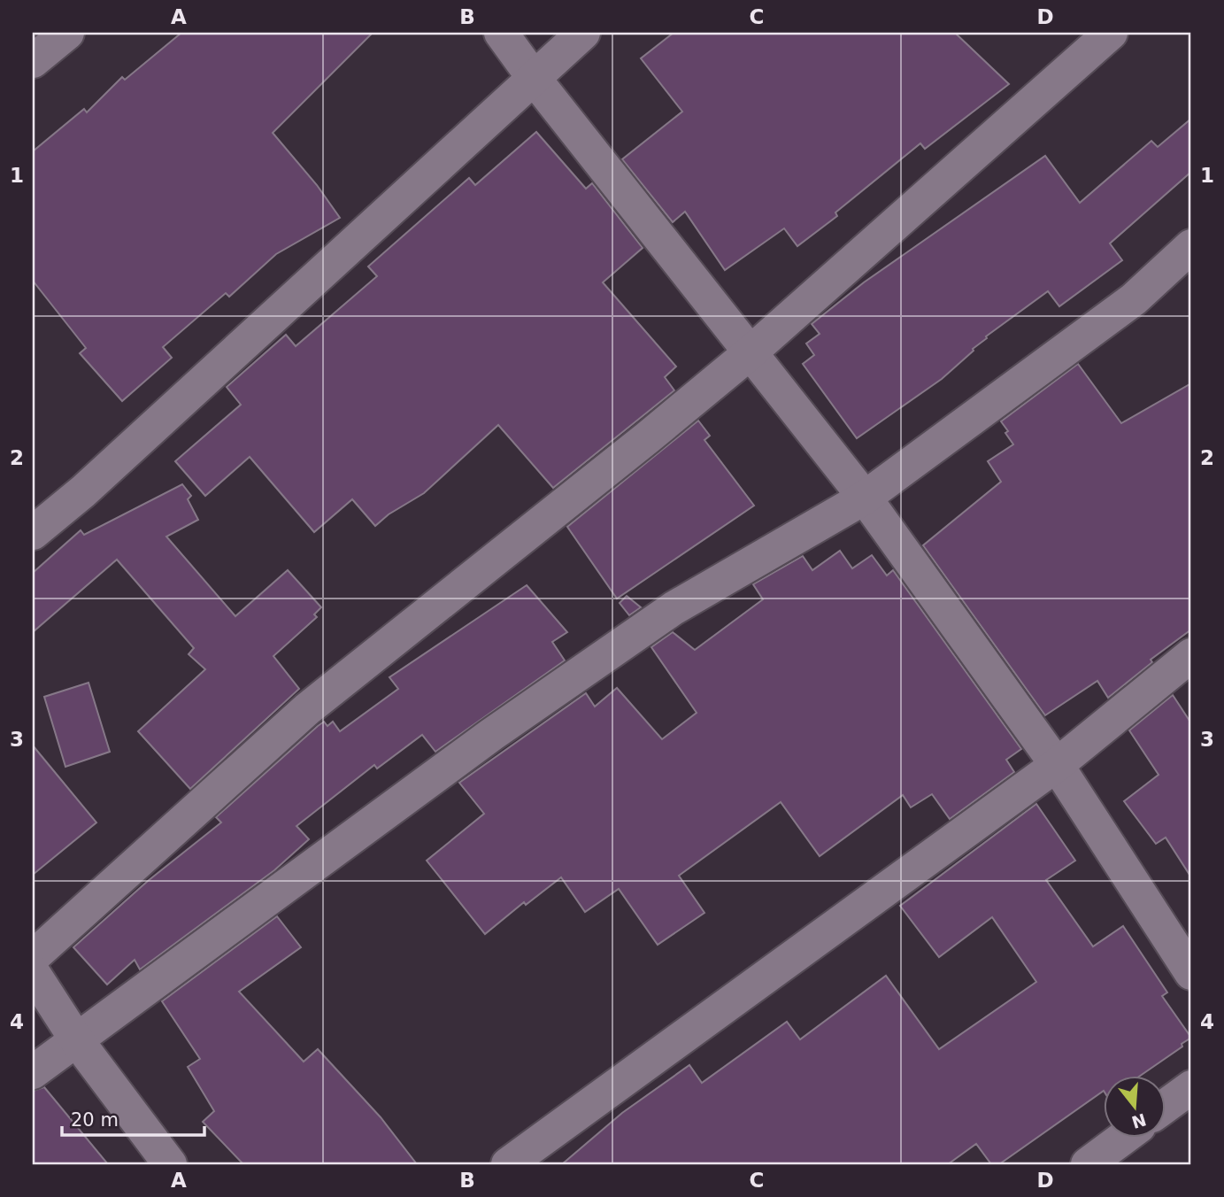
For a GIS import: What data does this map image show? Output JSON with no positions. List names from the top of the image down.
{
  "scale_bar": "20 m",
  "north": "bottom",
  "grid": {
    "columns": [
      "A",
      "B",
      "C",
      "D"
    ],
    "rows": [
      "1",
      "2",
      "3",
      "4"
    ]
  }
}
